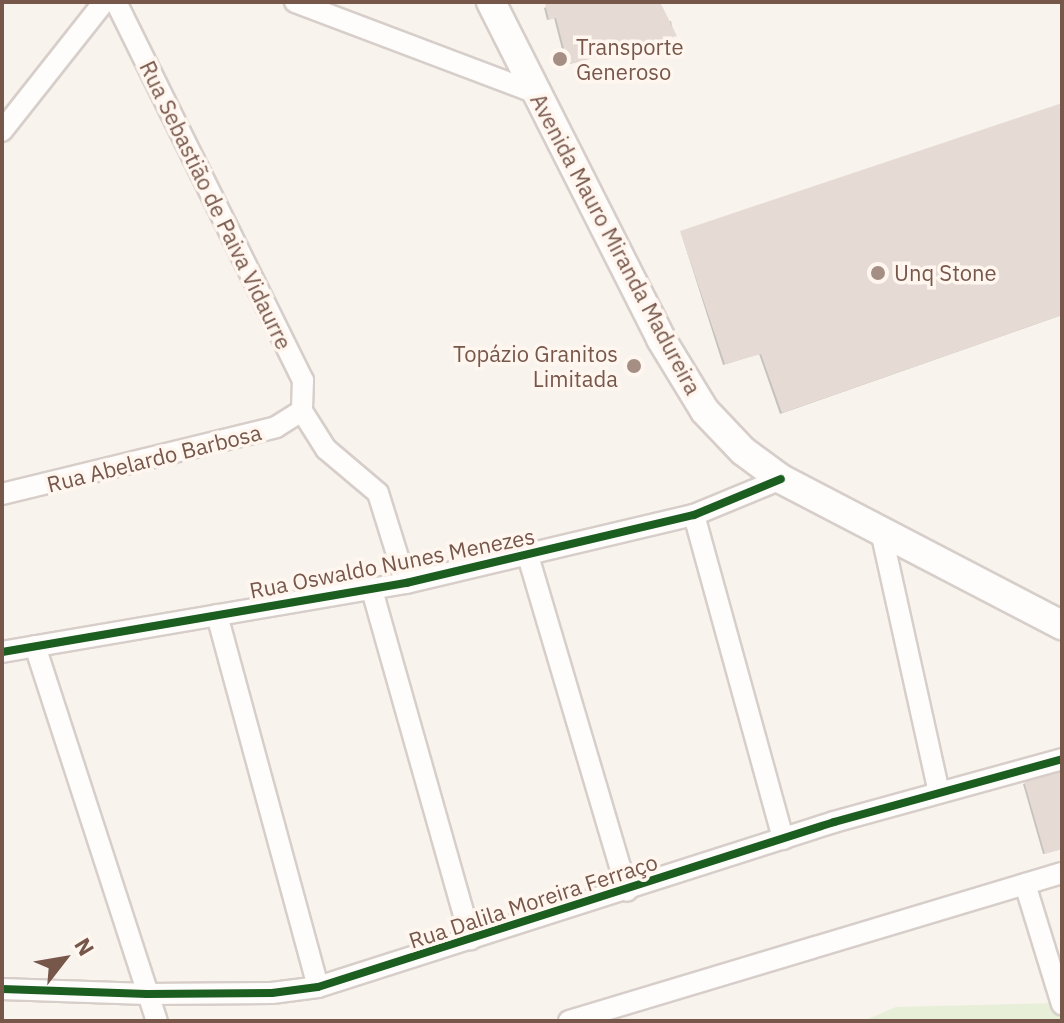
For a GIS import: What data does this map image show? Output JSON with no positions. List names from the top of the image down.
{
  "streets": {
    "main road": ["Avenida Mauro Miranda Madureira"],
    "street": [
      "Rua Sebastião de Paiva Vidaurre",
      "Rua Abelardo Barbosa",
      "Rua Oswaldo Nunes Menezes",
      "Rua Dalila Moreira Ferraço"
    ]
  },
  "crossings": [
    ["Rua Sebastião de Paiva Vidaurre", "Rua Abelardo Barbosa"],
    ["Avenida Mauro Miranda Madureira", "Rua Oswaldo Nunes Menezes"]
  ],
  "places": ["Transporte Generoso", "Unq Stone", "Topázio Granitos Limitada"],
  "north": "top right"
}
